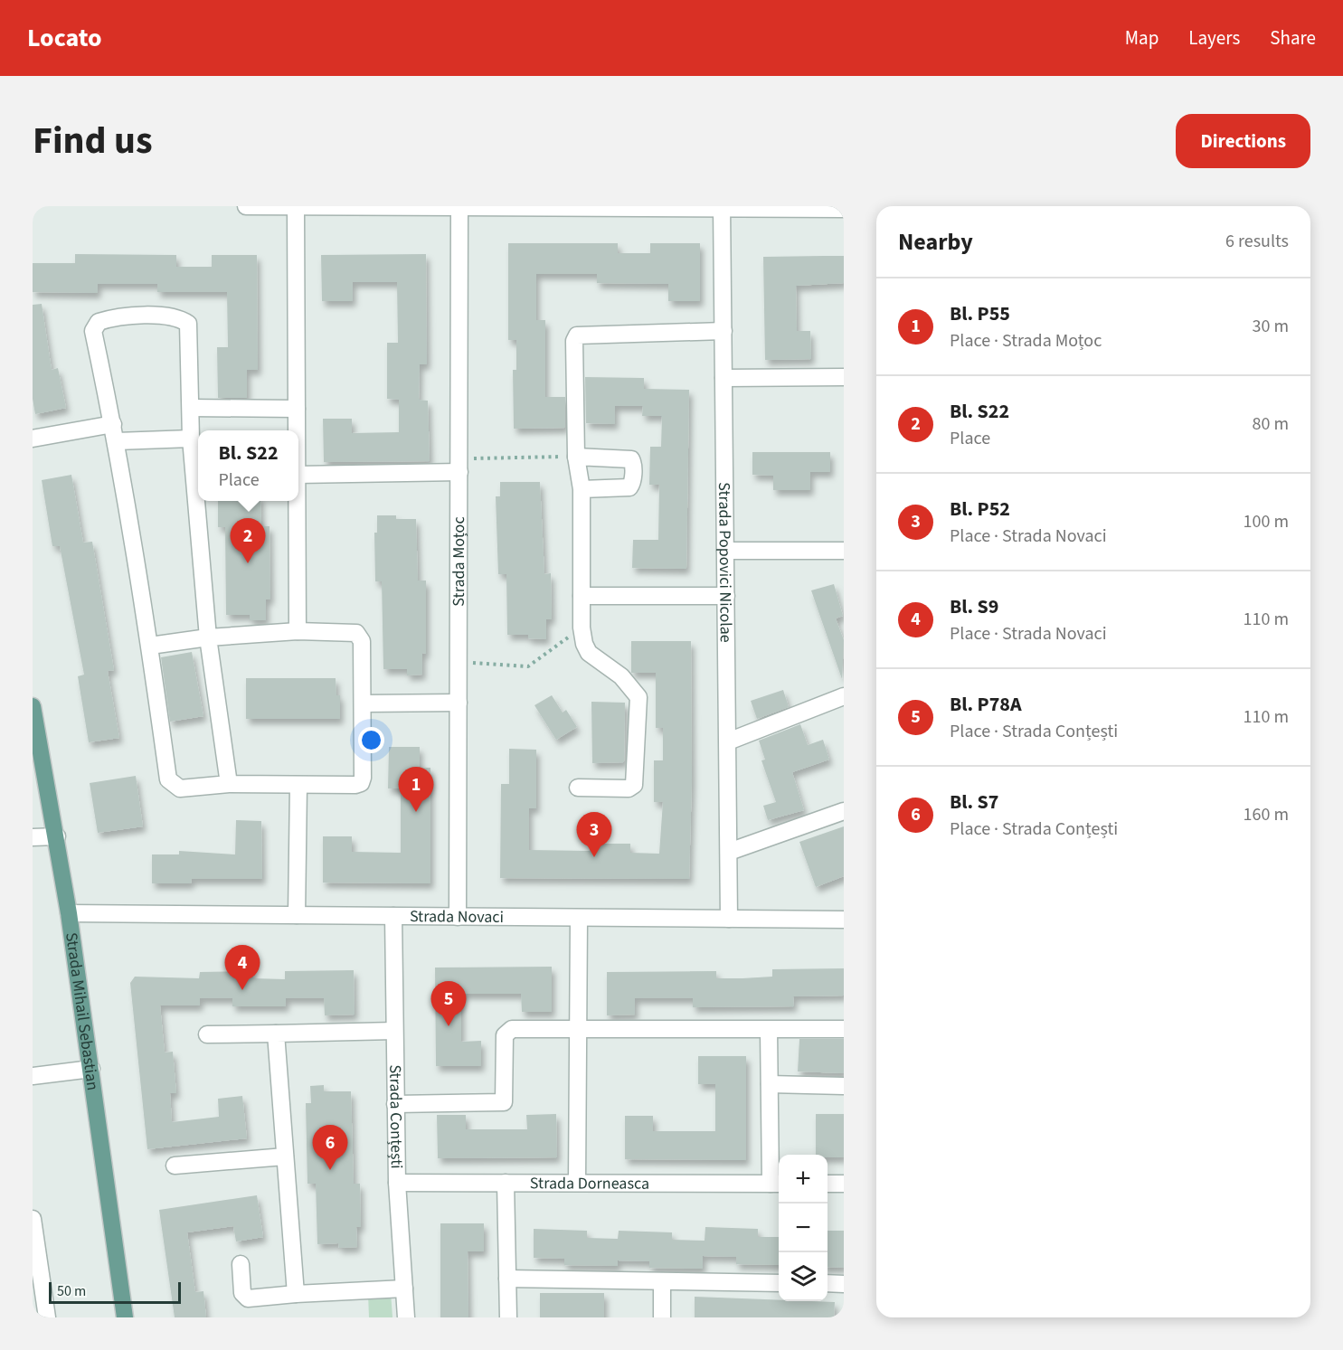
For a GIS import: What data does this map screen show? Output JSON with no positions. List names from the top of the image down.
{
  "streets": {
    "main road": ["Strada Mihail Sebastian"],
    "street": [
      "Strada Moțoc",
      "Strada Popovici Nicolae",
      "Strada Novaci",
      "Strada Conțești",
      "Strada Dorneasca"
    ]
  },
  "crossings": [
    ["Strada Moțoc", "Strada Novaci"],
    ["Strada Popovici Nicolae", "Strada Novaci"],
    ["Strada Novaci", "Strada Mihail Sebastian"],
    ["Strada Novaci", "Strada Conțești"],
    ["Strada Conțești", "Strada Dorneasca"]
  ],
  "scale_bar": "50 m",
  "page": {
    "header": "Locato",
    "nav": ["Map", "Layers", "Share"],
    "title": "Find us",
    "buttons": "Directions",
    "heading": ["Nearby", "6 results"],
    "list": [
      {
        "mark": "1",
        "name": "Bl. P55",
        "note": "Place · Strada Moțoc",
        "value": "30 m"
      },
      {
        "mark": "2",
        "name": "Bl. S22",
        "note": "Place",
        "value": "80 m"
      },
      {
        "mark": "3",
        "name": "Bl. P52",
        "note": "Place · Strada Novaci",
        "value": "100 m"
      },
      {
        "mark": "4",
        "name": "Bl. S9",
        "note": "Place · Strada Novaci",
        "value": "110 m"
      },
      {
        "mark": "5",
        "name": "Bl. P78A",
        "note": "Place · Strada Conțești",
        "value": "110 m"
      },
      {
        "mark": "6",
        "name": "Bl. S7",
        "note": "Place · Strada Conțești",
        "value": "160 m"
      }
    ],
    "popup": ["Bl. S22", "Place"],
    "pins": [
      "2",
      "1",
      "3",
      "4",
      "5",
      "6"
    ],
    "map_buttons": ["+", "−"],
    "scale": "50 m"
  }
}
